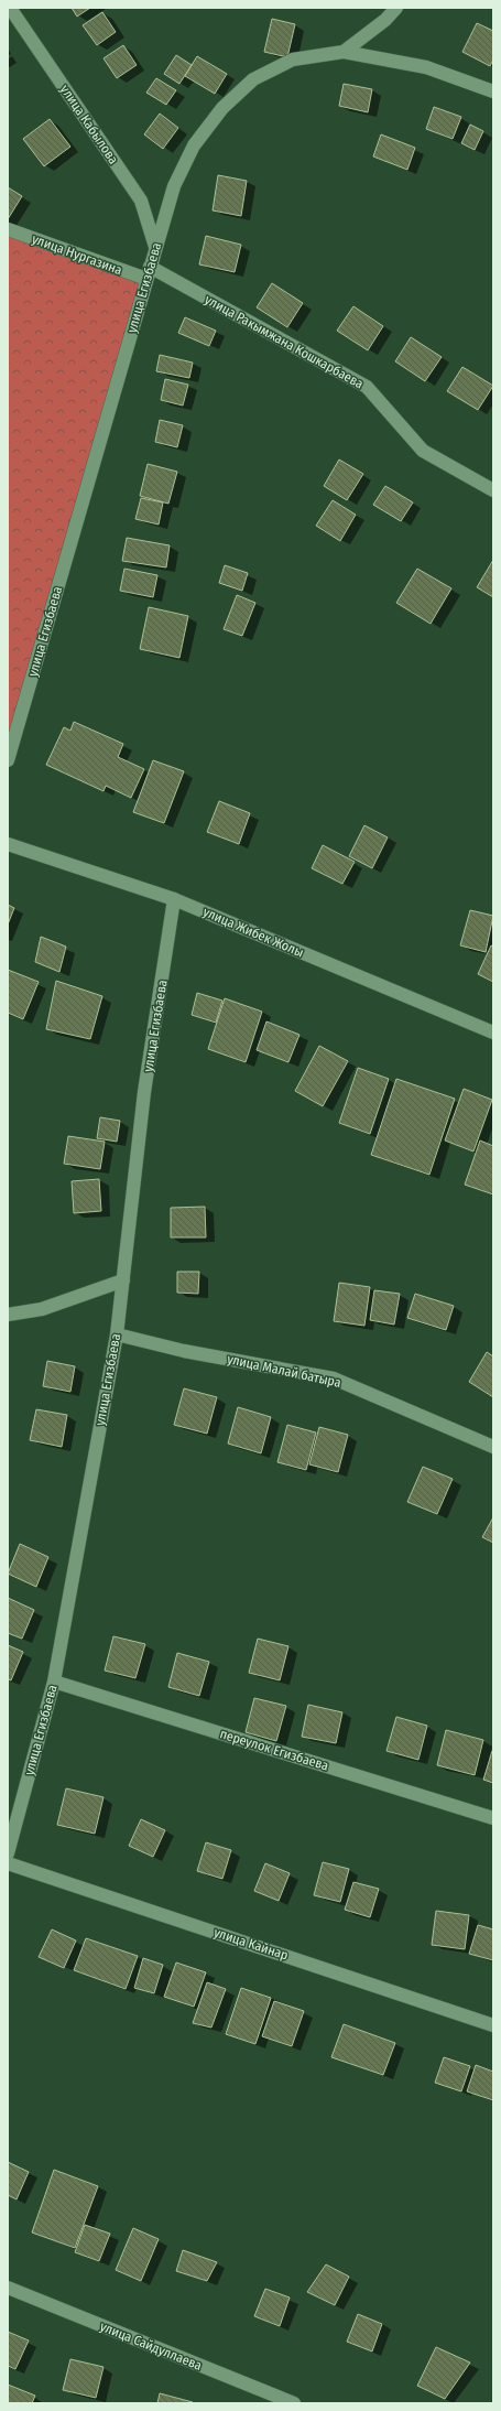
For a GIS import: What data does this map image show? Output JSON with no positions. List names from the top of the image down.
{
  "streets": {
    "street": [
      "улица Кабылова",
      "улица Нургазина",
      "улица Егизбаева",
      "улица Ракымжана Кошкарбаева",
      "улица Жибек Жолы",
      "улица Малай батыра",
      "переулок Егизбаева",
      "улица Кайнар",
      "улица Сайдуллаева"
    ]
  },
  "crossings": [
    ["улица Кабылова", "улица Егизбаева"],
    ["улица Нургазина", "улица Егизбаева"],
    ["улица Нургазина", "улица Ракымжана Кошкарбаева"],
    ["улица Егизбаева", "улица Ракымжана Кошкарбаева"],
    ["улица Егизбаева", "улица Жибек Жолы"],
    ["улица Егизбаева", "улица Малай батыра"],
    ["улица Егизбаева", "переулок Егизбаева"]
  ]
}
